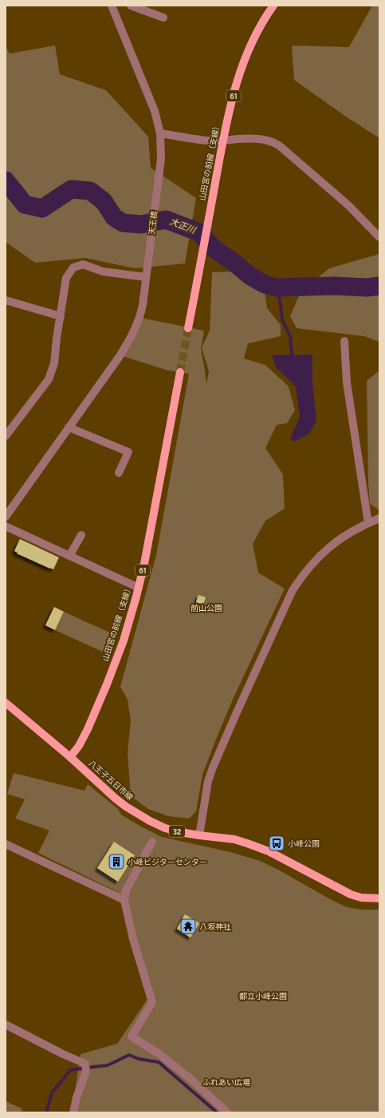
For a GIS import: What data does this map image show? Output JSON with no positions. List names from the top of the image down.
{
  "streets": {
    "main road": [
      "61",
      "山田宮の前線（支線）",
      "八王子五日市線",
      "32"
    ],
    "street": ["天王橋"]
  },
  "crossings": [
    ["山田宮の前線（支線）", "八王子五日市線"]
  ],
  "water": ["大正川"],
  "parks": ["前山公園", "都立小峰公園", "ふれあい広場"],
  "places": {
    "bus stop": ["小峰公園"],
    "building": ["小峰ビジターセンター"],
    "temple": ["八坂神社"]
  }
}
